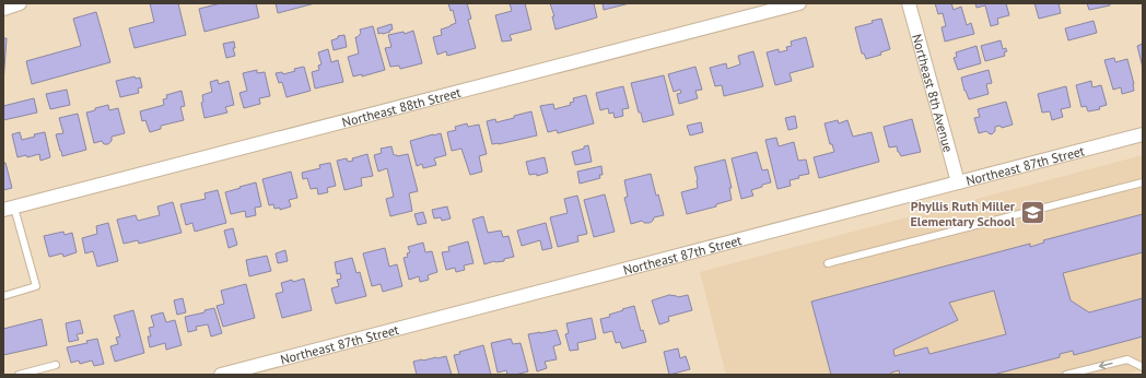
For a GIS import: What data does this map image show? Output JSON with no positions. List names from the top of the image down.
{
  "streets": {
    "street": ["Northeast 8th Avenue", "Northeast 88th Street", "Northeast 87th Street"]
  },
  "crossings": [
    ["Northeast 8th Avenue", "Northeast 87th Street"]
  ],
  "places": {
    "school or university": ["Phyllis Ruth Miller Elementary School"]
  }
}
